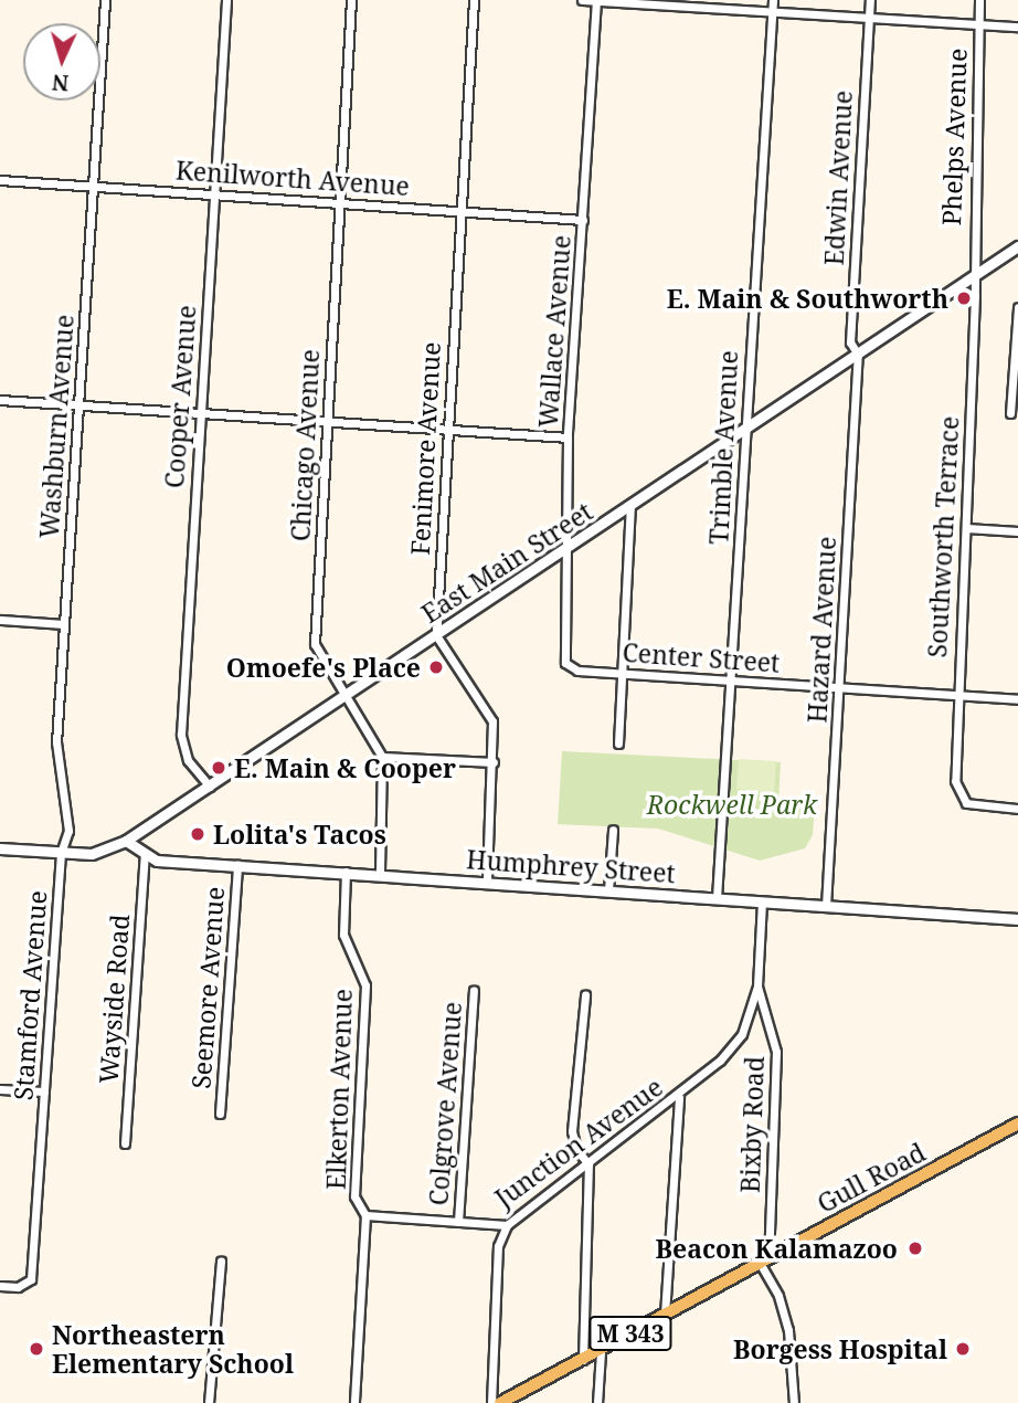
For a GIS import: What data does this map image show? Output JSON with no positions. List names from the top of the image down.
{
  "streets": {
    "main road": ["Gull Road", "M 343"],
    "street": [
      "Phelps Avenue",
      "Kenilworth Avenue",
      "Edwin Avenue",
      "Wallace Avenue",
      "Cooper Avenue",
      "Washburn Avenue",
      "Chicago Avenue",
      "Trimble Avenue",
      "Fenimore Avenue",
      "Southworth Terrace",
      "East Main Street",
      "Hazard Avenue",
      "Center Street",
      "Humphrey Street",
      "Seemore Avenue",
      "Stamford Avenue",
      "Wayside Road",
      "Elkerton Avenue",
      "Colgrove Avenue",
      "Bixby Road",
      "Junction Avenue"
    ]
  },
  "crossings": [
    ["Phelps Avenue", "Southworth Terrace"],
    ["Phelps Avenue", "East Main Street"],
    ["Kenilworth Avenue", "Wallace Avenue"],
    ["Kenilworth Avenue", "Cooper Avenue"],
    ["Kenilworth Avenue", "Washburn Avenue"],
    ["Kenilworth Avenue", "Chicago Avenue"],
    ["Kenilworth Avenue", "Fenimore Avenue"],
    ["Edwin Avenue", "East Main Street"],
    ["Edwin Avenue", "Hazard Avenue"],
    ["Wallace Avenue", "East Main Street"],
    ["Wallace Avenue", "Center Street"],
    ["Cooper Avenue", "East Main Street"],
    ["Washburn Avenue", "East Main Street"],
    ["Washburn Avenue", "Stamford Avenue"],
    ["Chicago Avenue", "East Main Street"],
    ["Trimble Avenue", "East Main Street"],
    ["Trimble Avenue", "Center Street"],
    ["Trimble Avenue", "Humphrey Street"],
    ["Fenimore Avenue", "East Main Street"],
    ["Southworth Terrace", "East Main Street"],
    ["Southworth Terrace", "Center Street"],
    ["East Main Street", "Hazard Avenue"],
    ["East Main Street", "Humphrey Street"],
    ["East Main Street", "Stamford Avenue"],
    ["Hazard Avenue", "Center Street"],
    ["Hazard Avenue", "Humphrey Street"],
    ["Humphrey Street", "Seemore Avenue"],
    ["Humphrey Street", "Wayside Road"],
    ["Humphrey Street", "Elkerton Avenue"],
    ["Humphrey Street", "Bixby Road"],
    ["Elkerton Avenue", "Junction Avenue"],
    ["Colgrove Avenue", "Junction Avenue"],
    ["Bixby Road", "Junction Avenue"],
    ["Bixby Road", "Gull Road"]
  ],
  "parks": ["Rockwell Park"],
  "places": [
    "E. Main & Southworth",
    "Omoefe's Place",
    "E. Main & Cooper",
    "Lolita's Tacos",
    "Beacon Kalamazoo",
    "Northeastern Elementary School",
    "Borgess Hospital"
  ],
  "north": "bottom"
}
